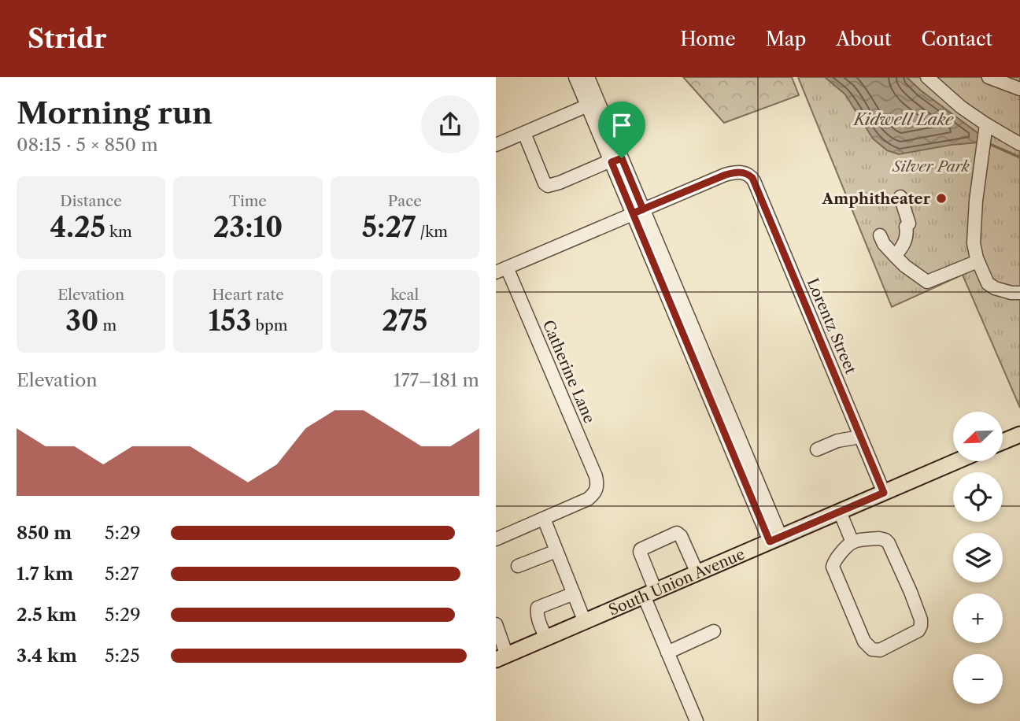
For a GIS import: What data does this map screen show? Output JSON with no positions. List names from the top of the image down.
{
  "streets": {
    "main road": ["South Union Avenue"],
    "street": ["Lorentz Street", "Catherine Lane"]
  },
  "crossings": [
    ["Lorentz Street", "South Union Avenue"]
  ],
  "water": ["Kidwell Lake"],
  "parks": ["Silver Park"],
  "places": ["Amphitheater"],
  "north": "bottom left",
  "page": {
    "header": "Stridr",
    "nav": [
      "Home",
      "Map",
      "About",
      "Contact"
    ],
    "heading": ["Morning run", "08:15 · 5 × 850 m"],
    "stats": [
      ["Distance", "4.25 km"],
      ["Time", "23:10"],
      ["Pace", "5:27 /km"],
      ["Elevation", "30 m"],
      ["Heart rate", "153 bpm"],
      ["kcal", "275"]
    ],
    "chart": ["Elevation", "177–181 m"],
    "map_buttons": ["+", "−"],
    "list": [
      {
        "name": "850 m",
        "note": "5:29"
      },
      {
        "name": "1.7 km",
        "note": "5:27"
      },
      {
        "name": "2.5 km",
        "note": "5:29"
      },
      {
        "name": "3.4 km",
        "note": "5:25"
      }
    ]
  }
}
